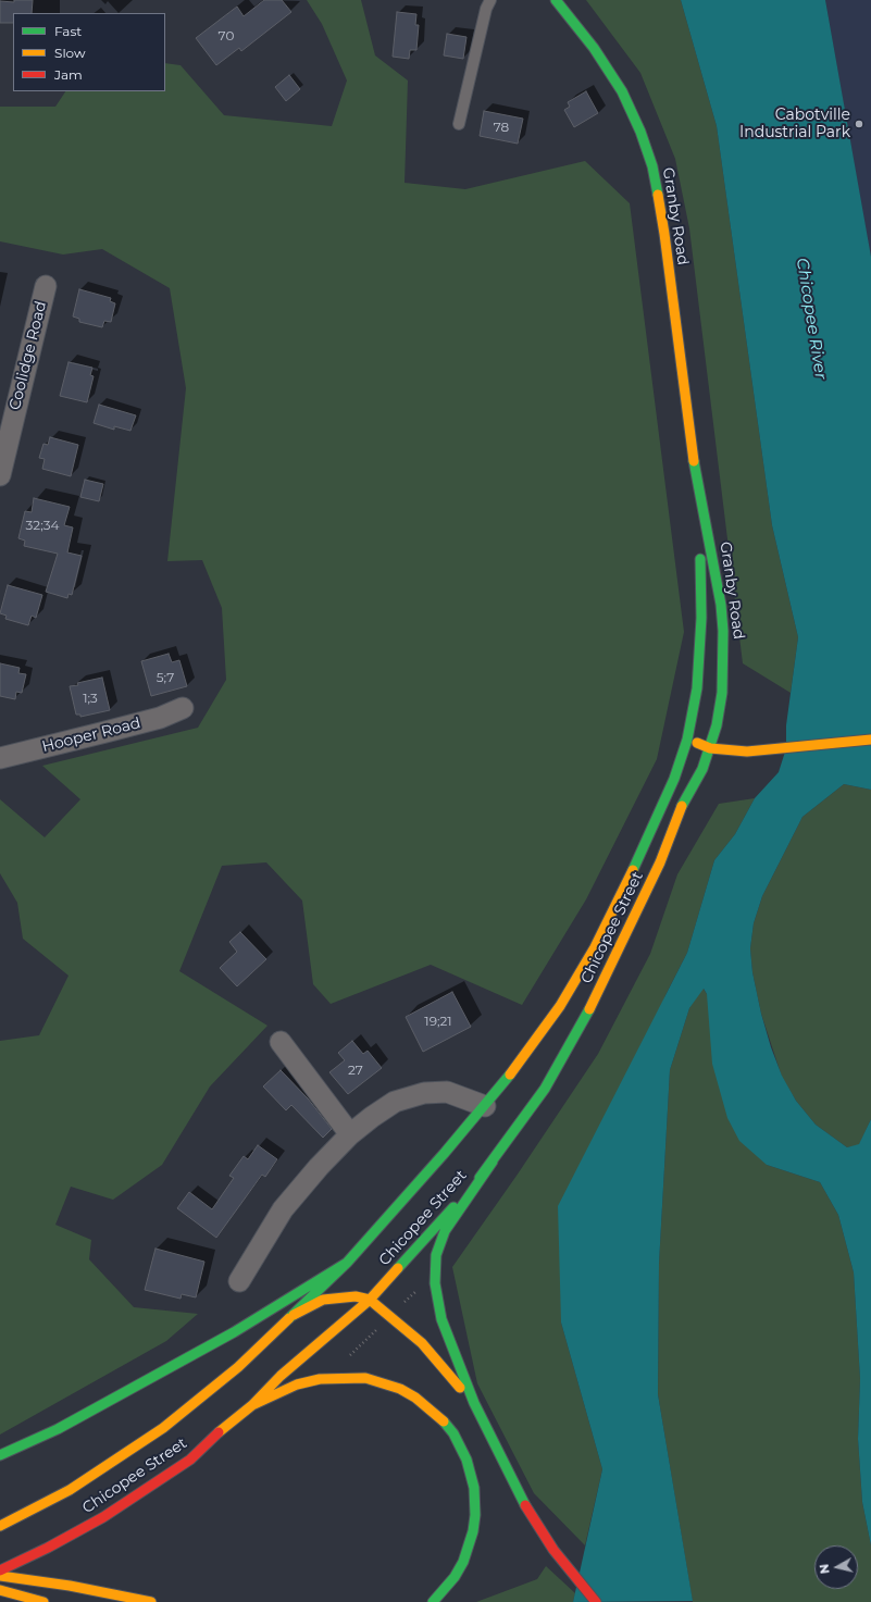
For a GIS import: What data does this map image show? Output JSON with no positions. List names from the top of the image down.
{
  "streets": {
    "main road": ["Granby Road", "Chicopee Street"],
    "street": ["Coolidge Road", "Hooper Road"]
  },
  "crossings": [
    ["Granby Road", "Chicopee Street"]
  ],
  "water": ["Chicopee River"],
  "places": ["Cabotville Industrial Park"],
  "house_numbers": [
    "70",
    "78",
    "32;34",
    "5;7",
    "1;3",
    "19;21",
    "27"
  ],
  "legend": ["Fast", "Slow", "Jam"],
  "north": "left"
}
